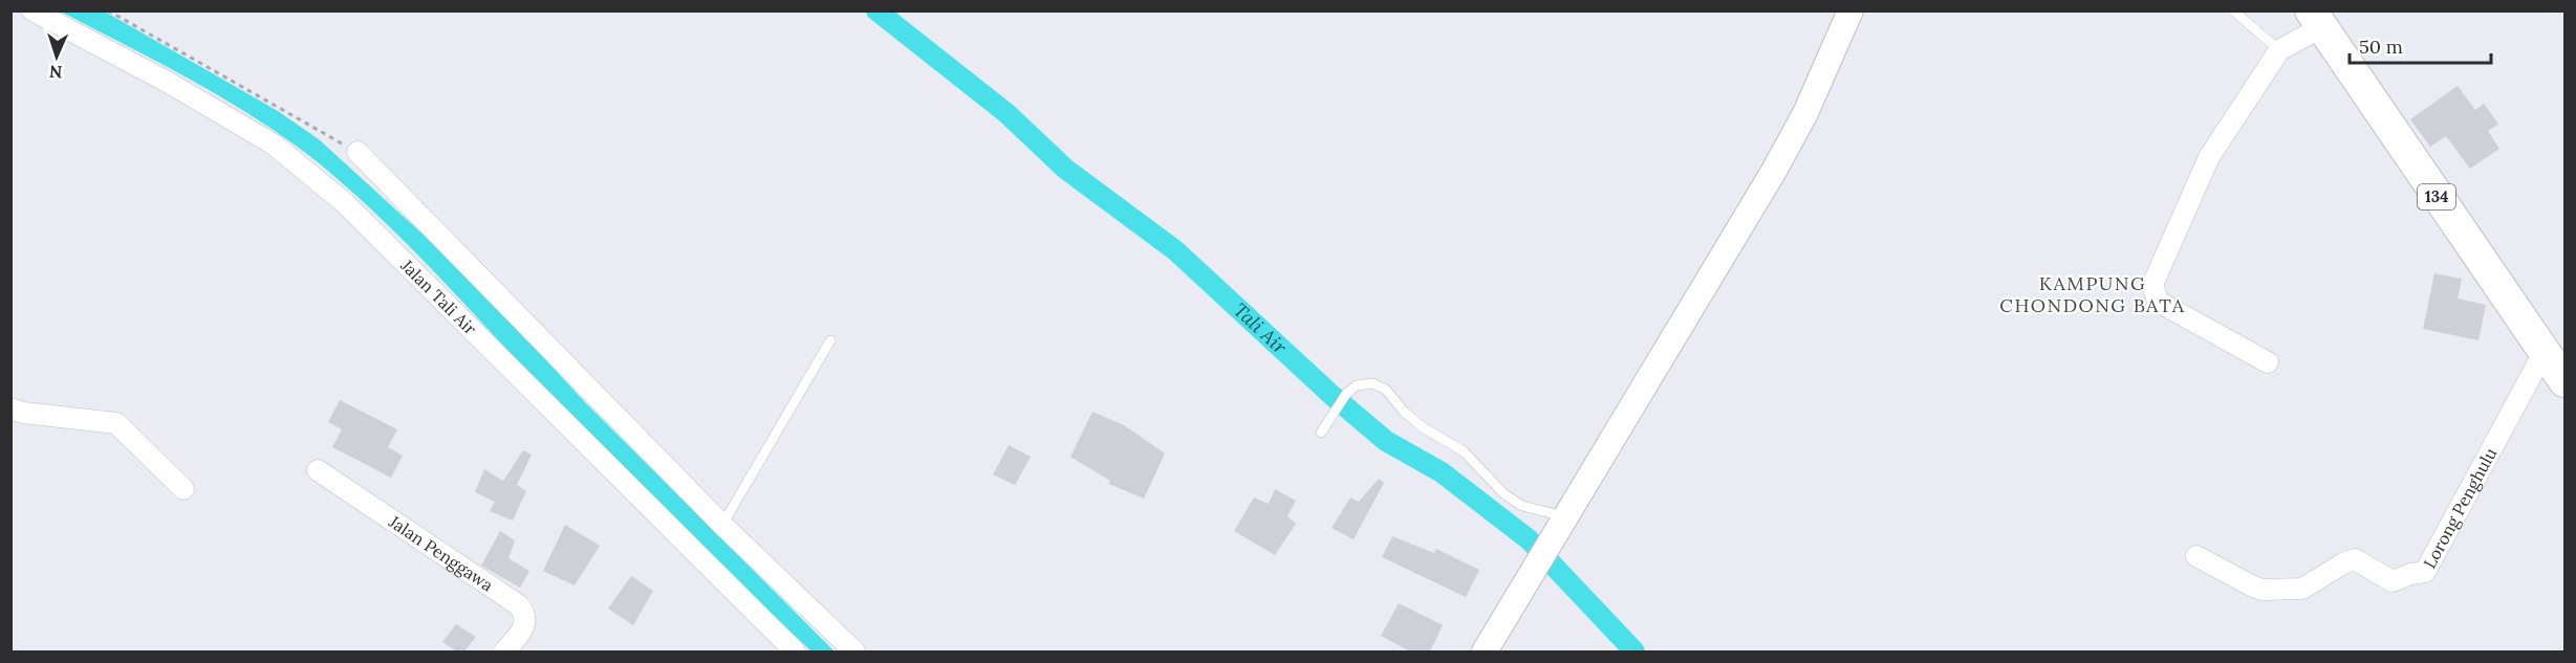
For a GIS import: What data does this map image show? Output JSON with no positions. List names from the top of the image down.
{
  "streets": {
    "main road": ["134"],
    "street": ["Jalan Tali Air", "Lorong Penghulu", "Jalan Penggawa"]
  },
  "crossings": [
    ["134", "Lorong Penghulu"]
  ],
  "districts": ["KAMPUNG CHONDONG BATA"],
  "water": ["Tali Air"],
  "scale_bar": "50 m",
  "north": "bottom"
}
